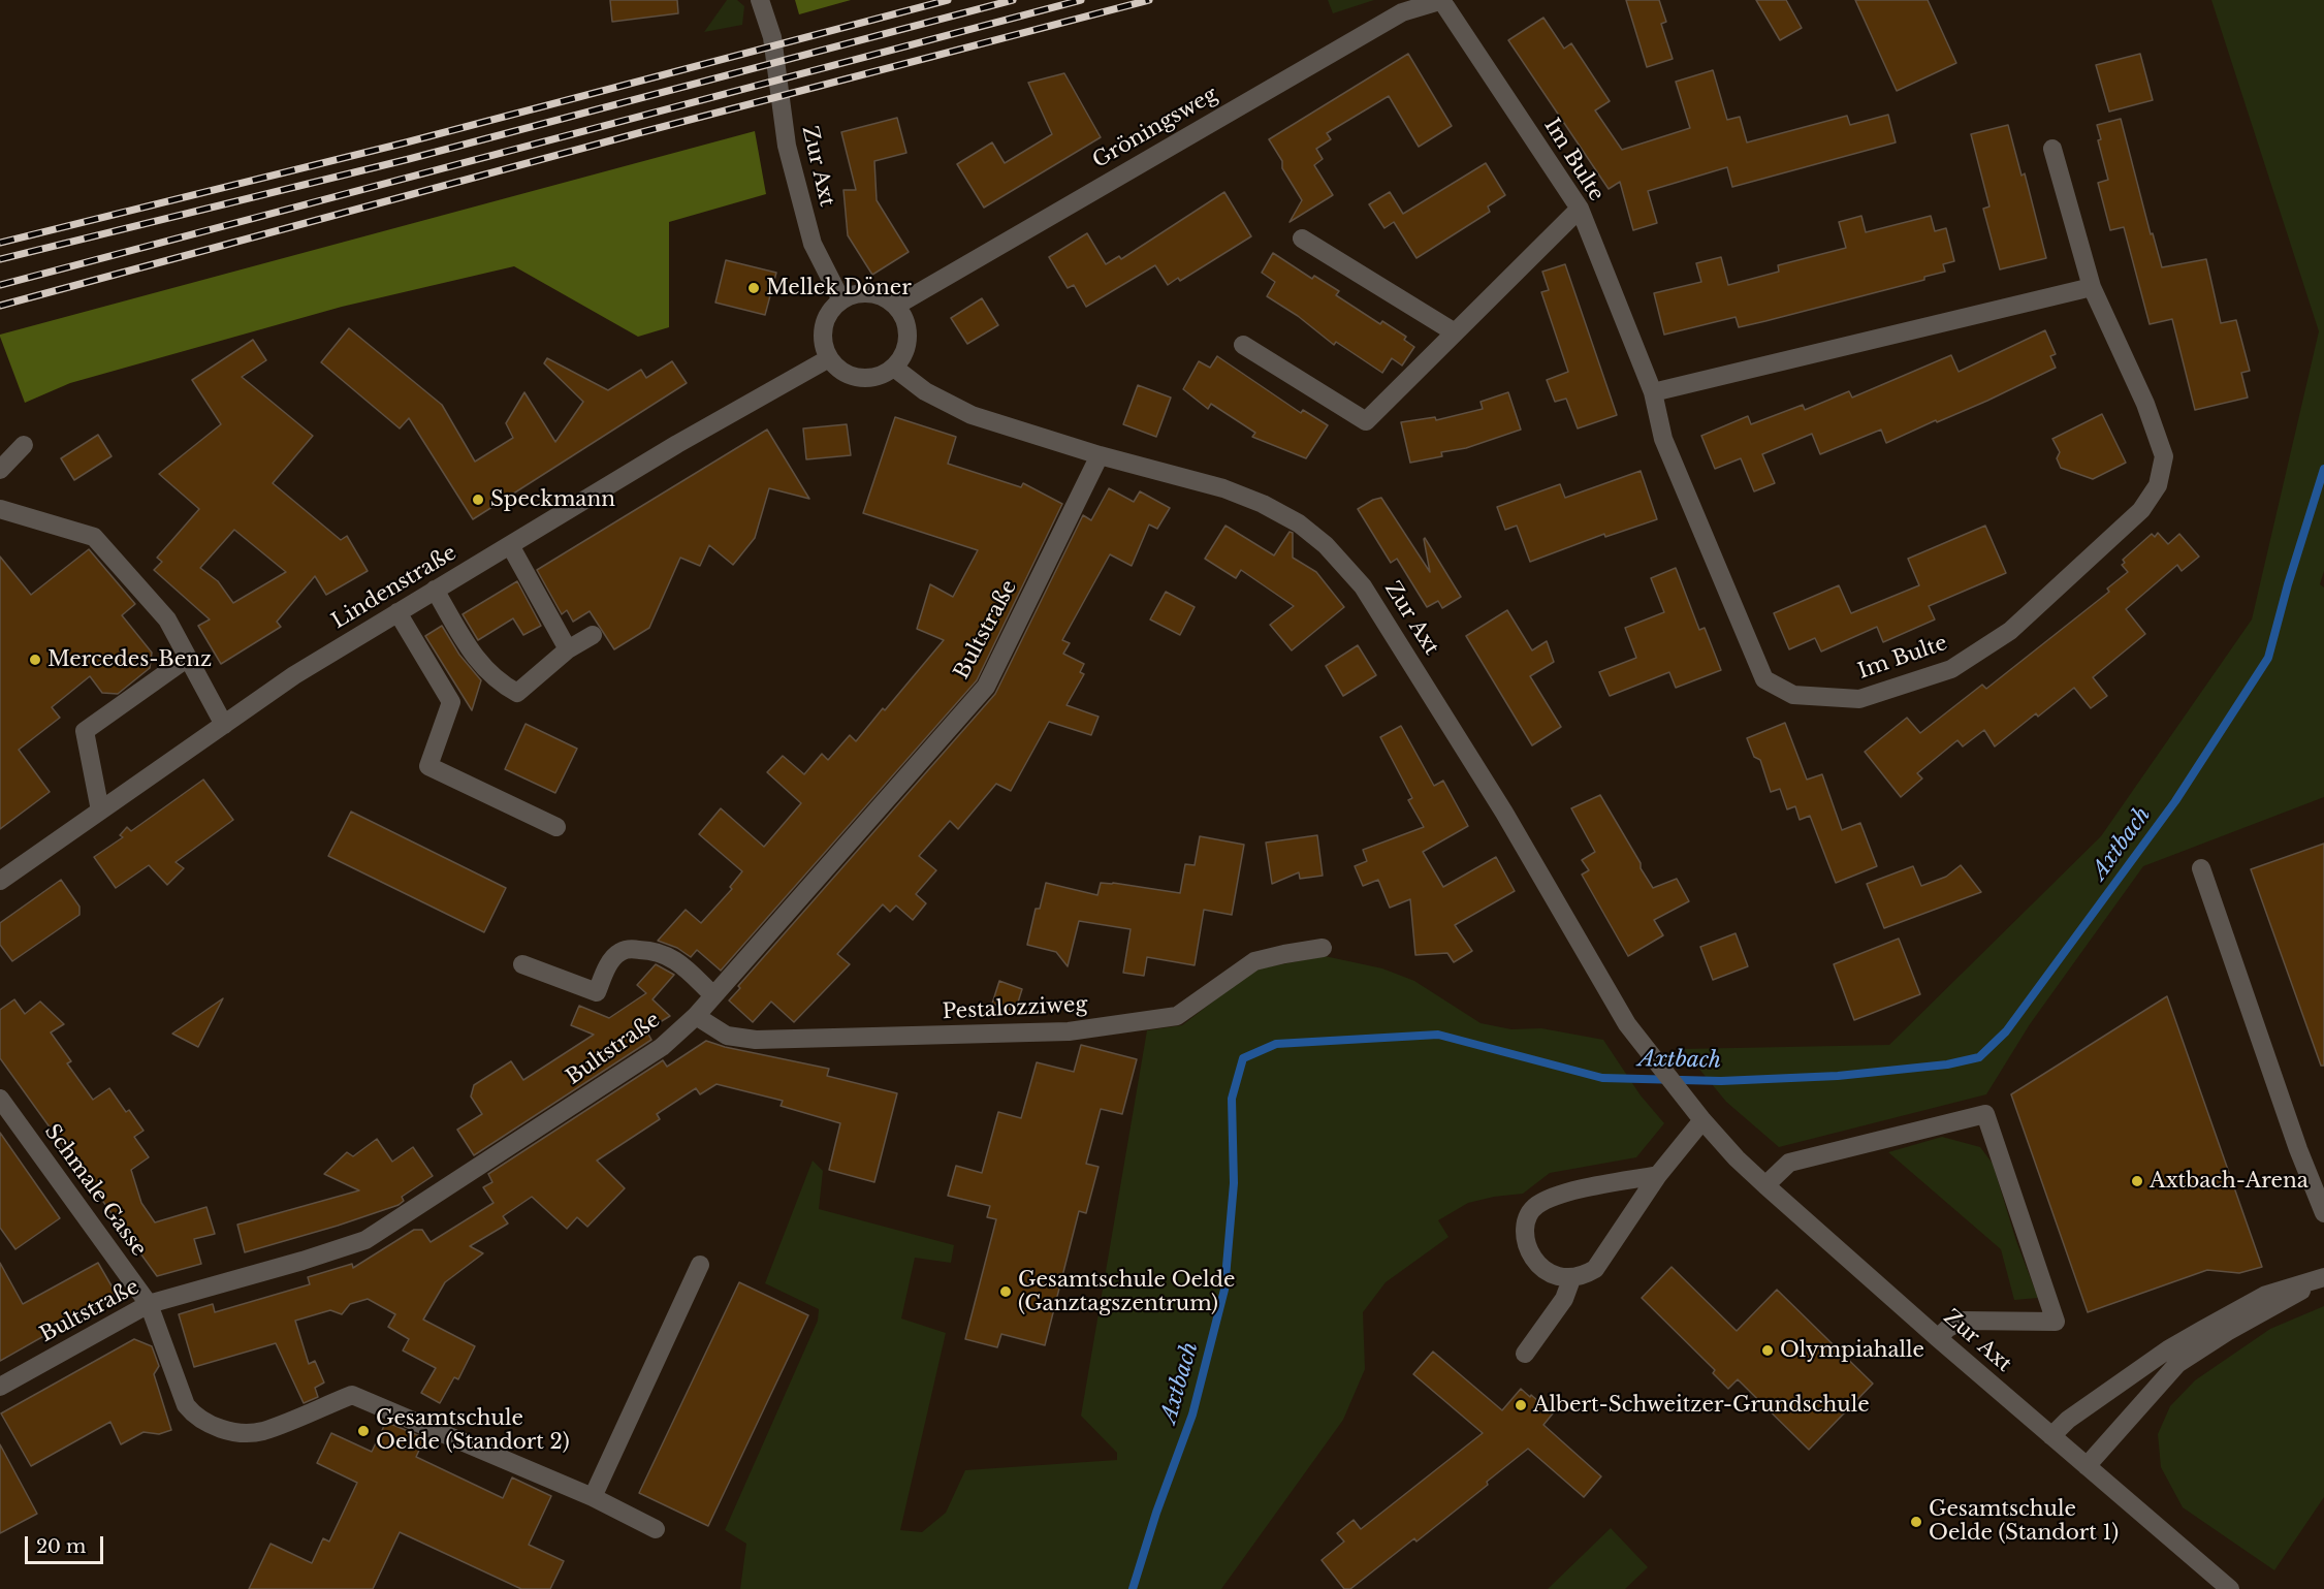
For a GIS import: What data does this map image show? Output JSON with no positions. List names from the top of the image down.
{
  "streets": {
    "street": [
      "Gröningsweg",
      "Im Bulte",
      "Zur Axt",
      "Lindenstraße",
      "Bultstraße",
      "Pestalozziweg",
      "Schmale Gasse"
    ]
  },
  "crossings": [
    ["Gröningsweg", "Im Bulte"],
    ["Gröningsweg", "Zur Axt"],
    ["Gröningsweg", "Lindenstraße"],
    ["Zur Axt", "Lindenstraße"],
    ["Zur Axt", "Bultstraße"],
    ["Bultstraße", "Pestalozziweg"],
    ["Bultstraße", "Schmale Gasse"]
  ],
  "water": ["Axtbach"],
  "places": [
    "Mellek Döner",
    "Speckmann",
    "Mercedes-Benz",
    "Axtbach-Arena",
    "Gesamtschule Oelde (Ganztagszentrum)",
    "Olympiahalle",
    "Albert-Schweitzer-Grundschule",
    "Gesamtschule Oelde (Standort 2)",
    "Gesamtschule Oelde (Standort 1)"
  ],
  "scale_bar": "20 m"
}
